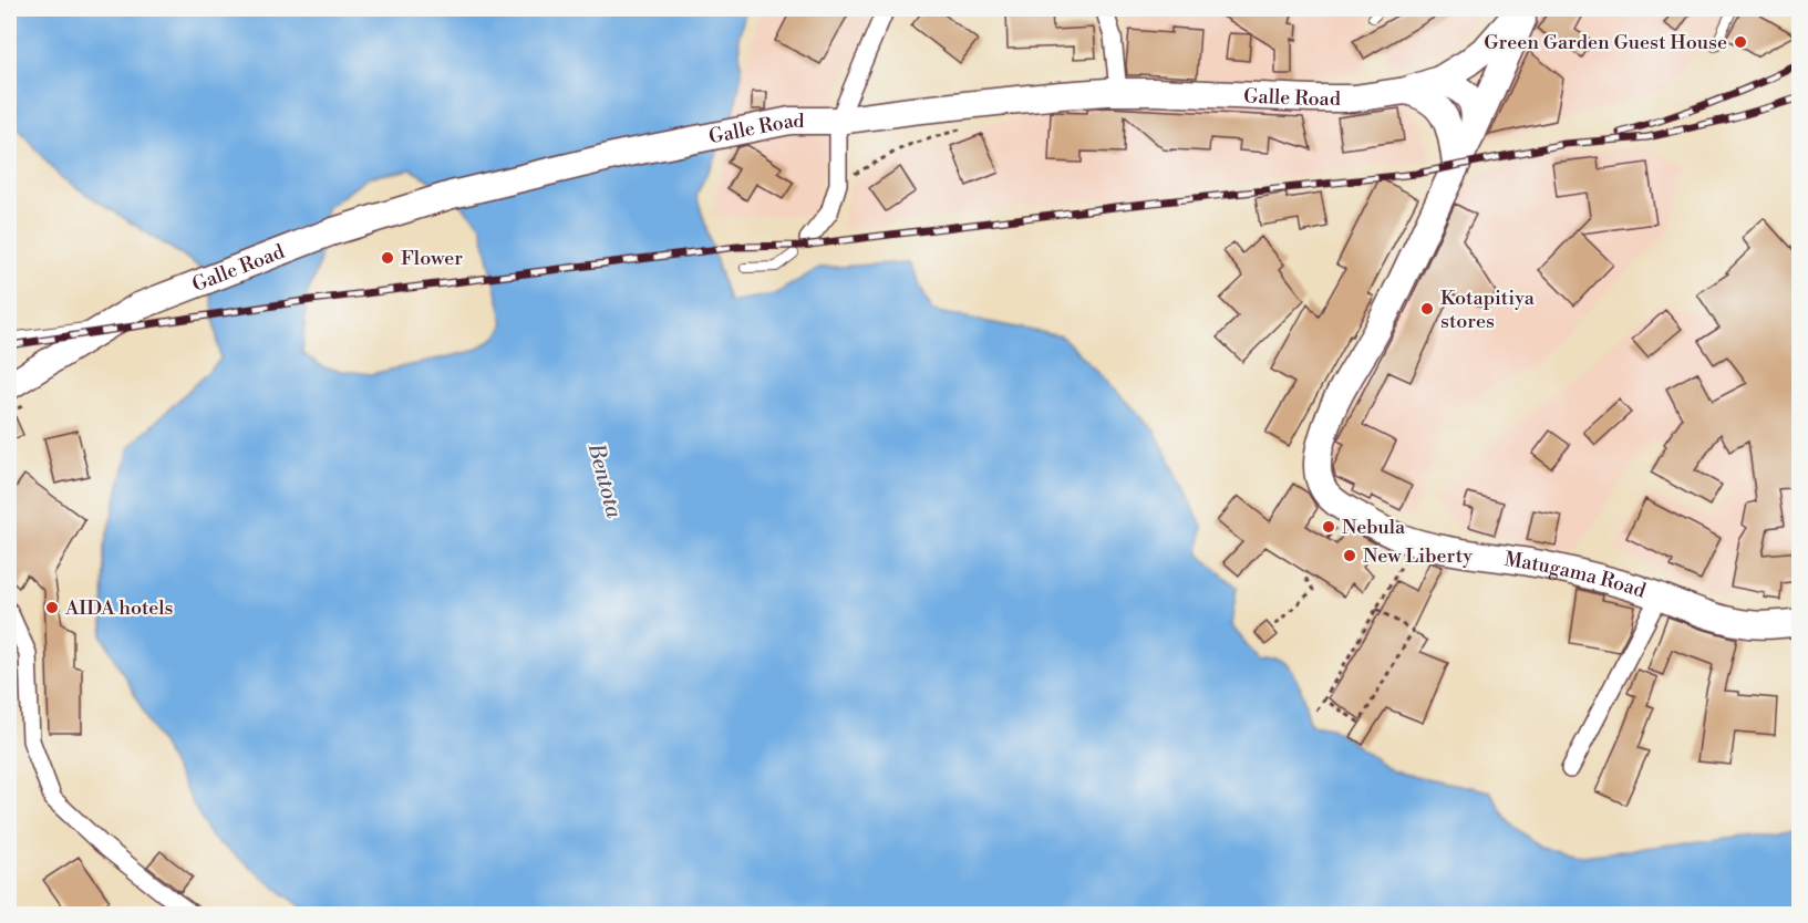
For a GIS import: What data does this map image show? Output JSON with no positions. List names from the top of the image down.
{
  "streets": {
    "main road": ["Galle Road", "Matugama Road"]
  },
  "water": ["Bentota"],
  "places": [
    "Green Garden Guest House",
    "Flower",
    "Kotapitiya stores",
    "Nebula",
    "New Liberty",
    "AIDA hotels"
  ]
}
